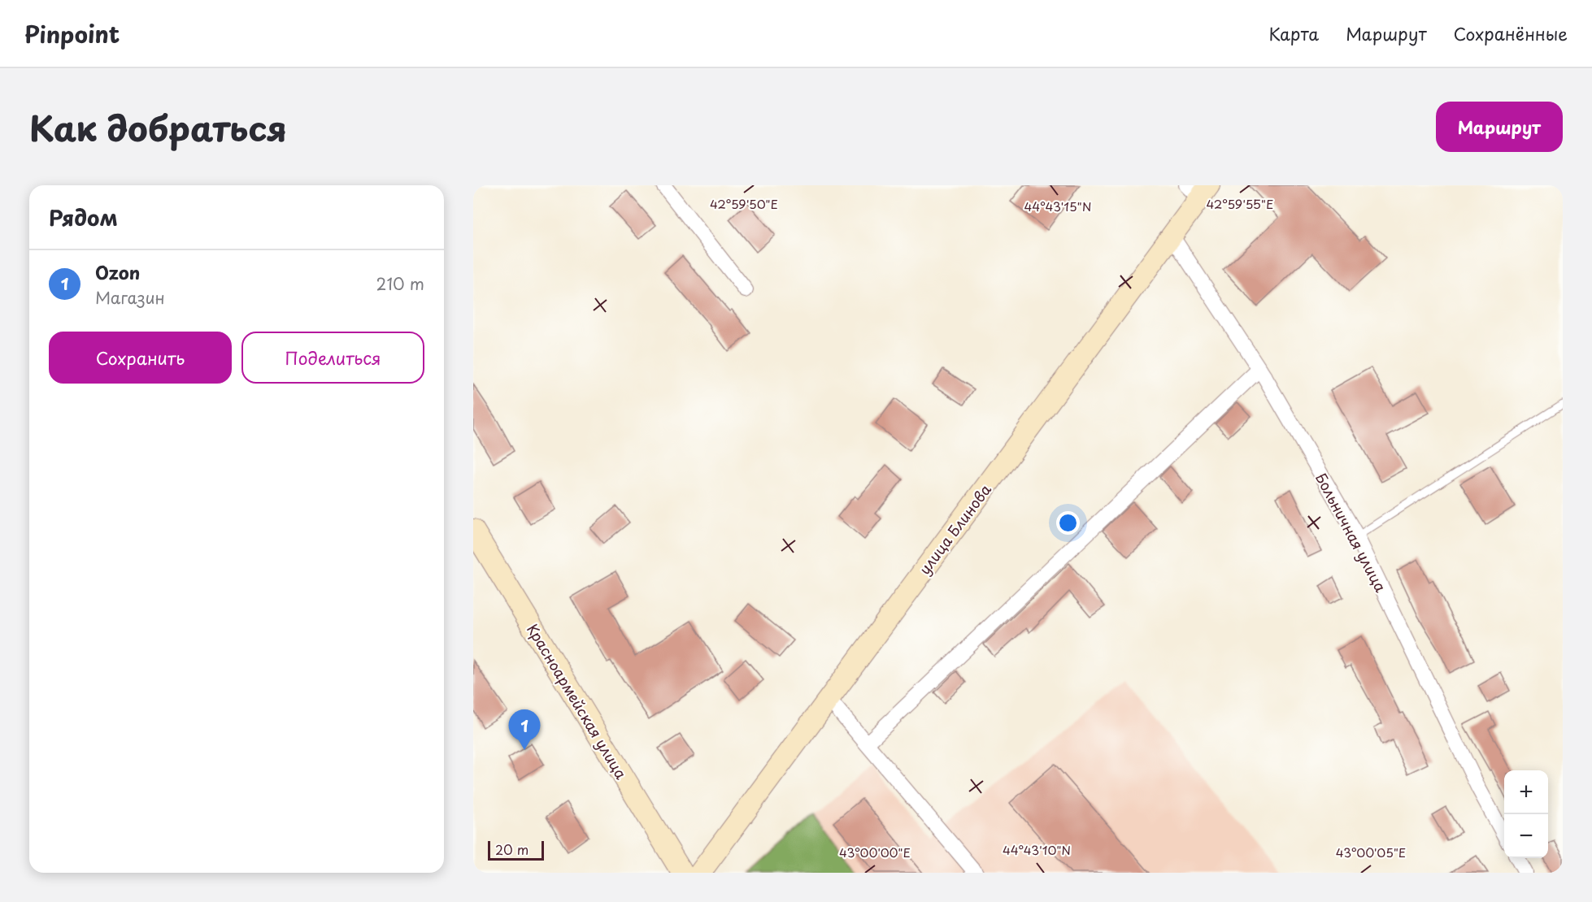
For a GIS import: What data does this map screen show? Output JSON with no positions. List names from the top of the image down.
{
  "streets": {
    "main road": ["улица Блинова", "Красноармейская улица"],
    "street": ["Больничная улица"]
  },
  "crossings": [
    ["улица Блинова", "Больничная улица"]
  ],
  "scale_bar": "20 m",
  "page": {
    "header": "Pinpoint",
    "nav": ["Карта", "Маршрут", "Сохранённые"],
    "title": "Как добраться",
    "buttons": [
      "Маршрут",
      ["Сохранить", "Поделиться"]
    ],
    "heading": "Рядом",
    "list": [
      {
        "mark": "1",
        "name": "Ozon",
        "note": "Магазин",
        "value": "210 m"
      }
    ],
    "pins": "1",
    "map_buttons": ["+", "−"],
    "scale": "20 m"
  },
  "coordinates": [
    "42°59'50\"E",
    "42°59'55\"E",
    "44°43'15\"N",
    "44°43'10\"N",
    "43°00'00\"E",
    "43°00'05\"E"
  ]
}
